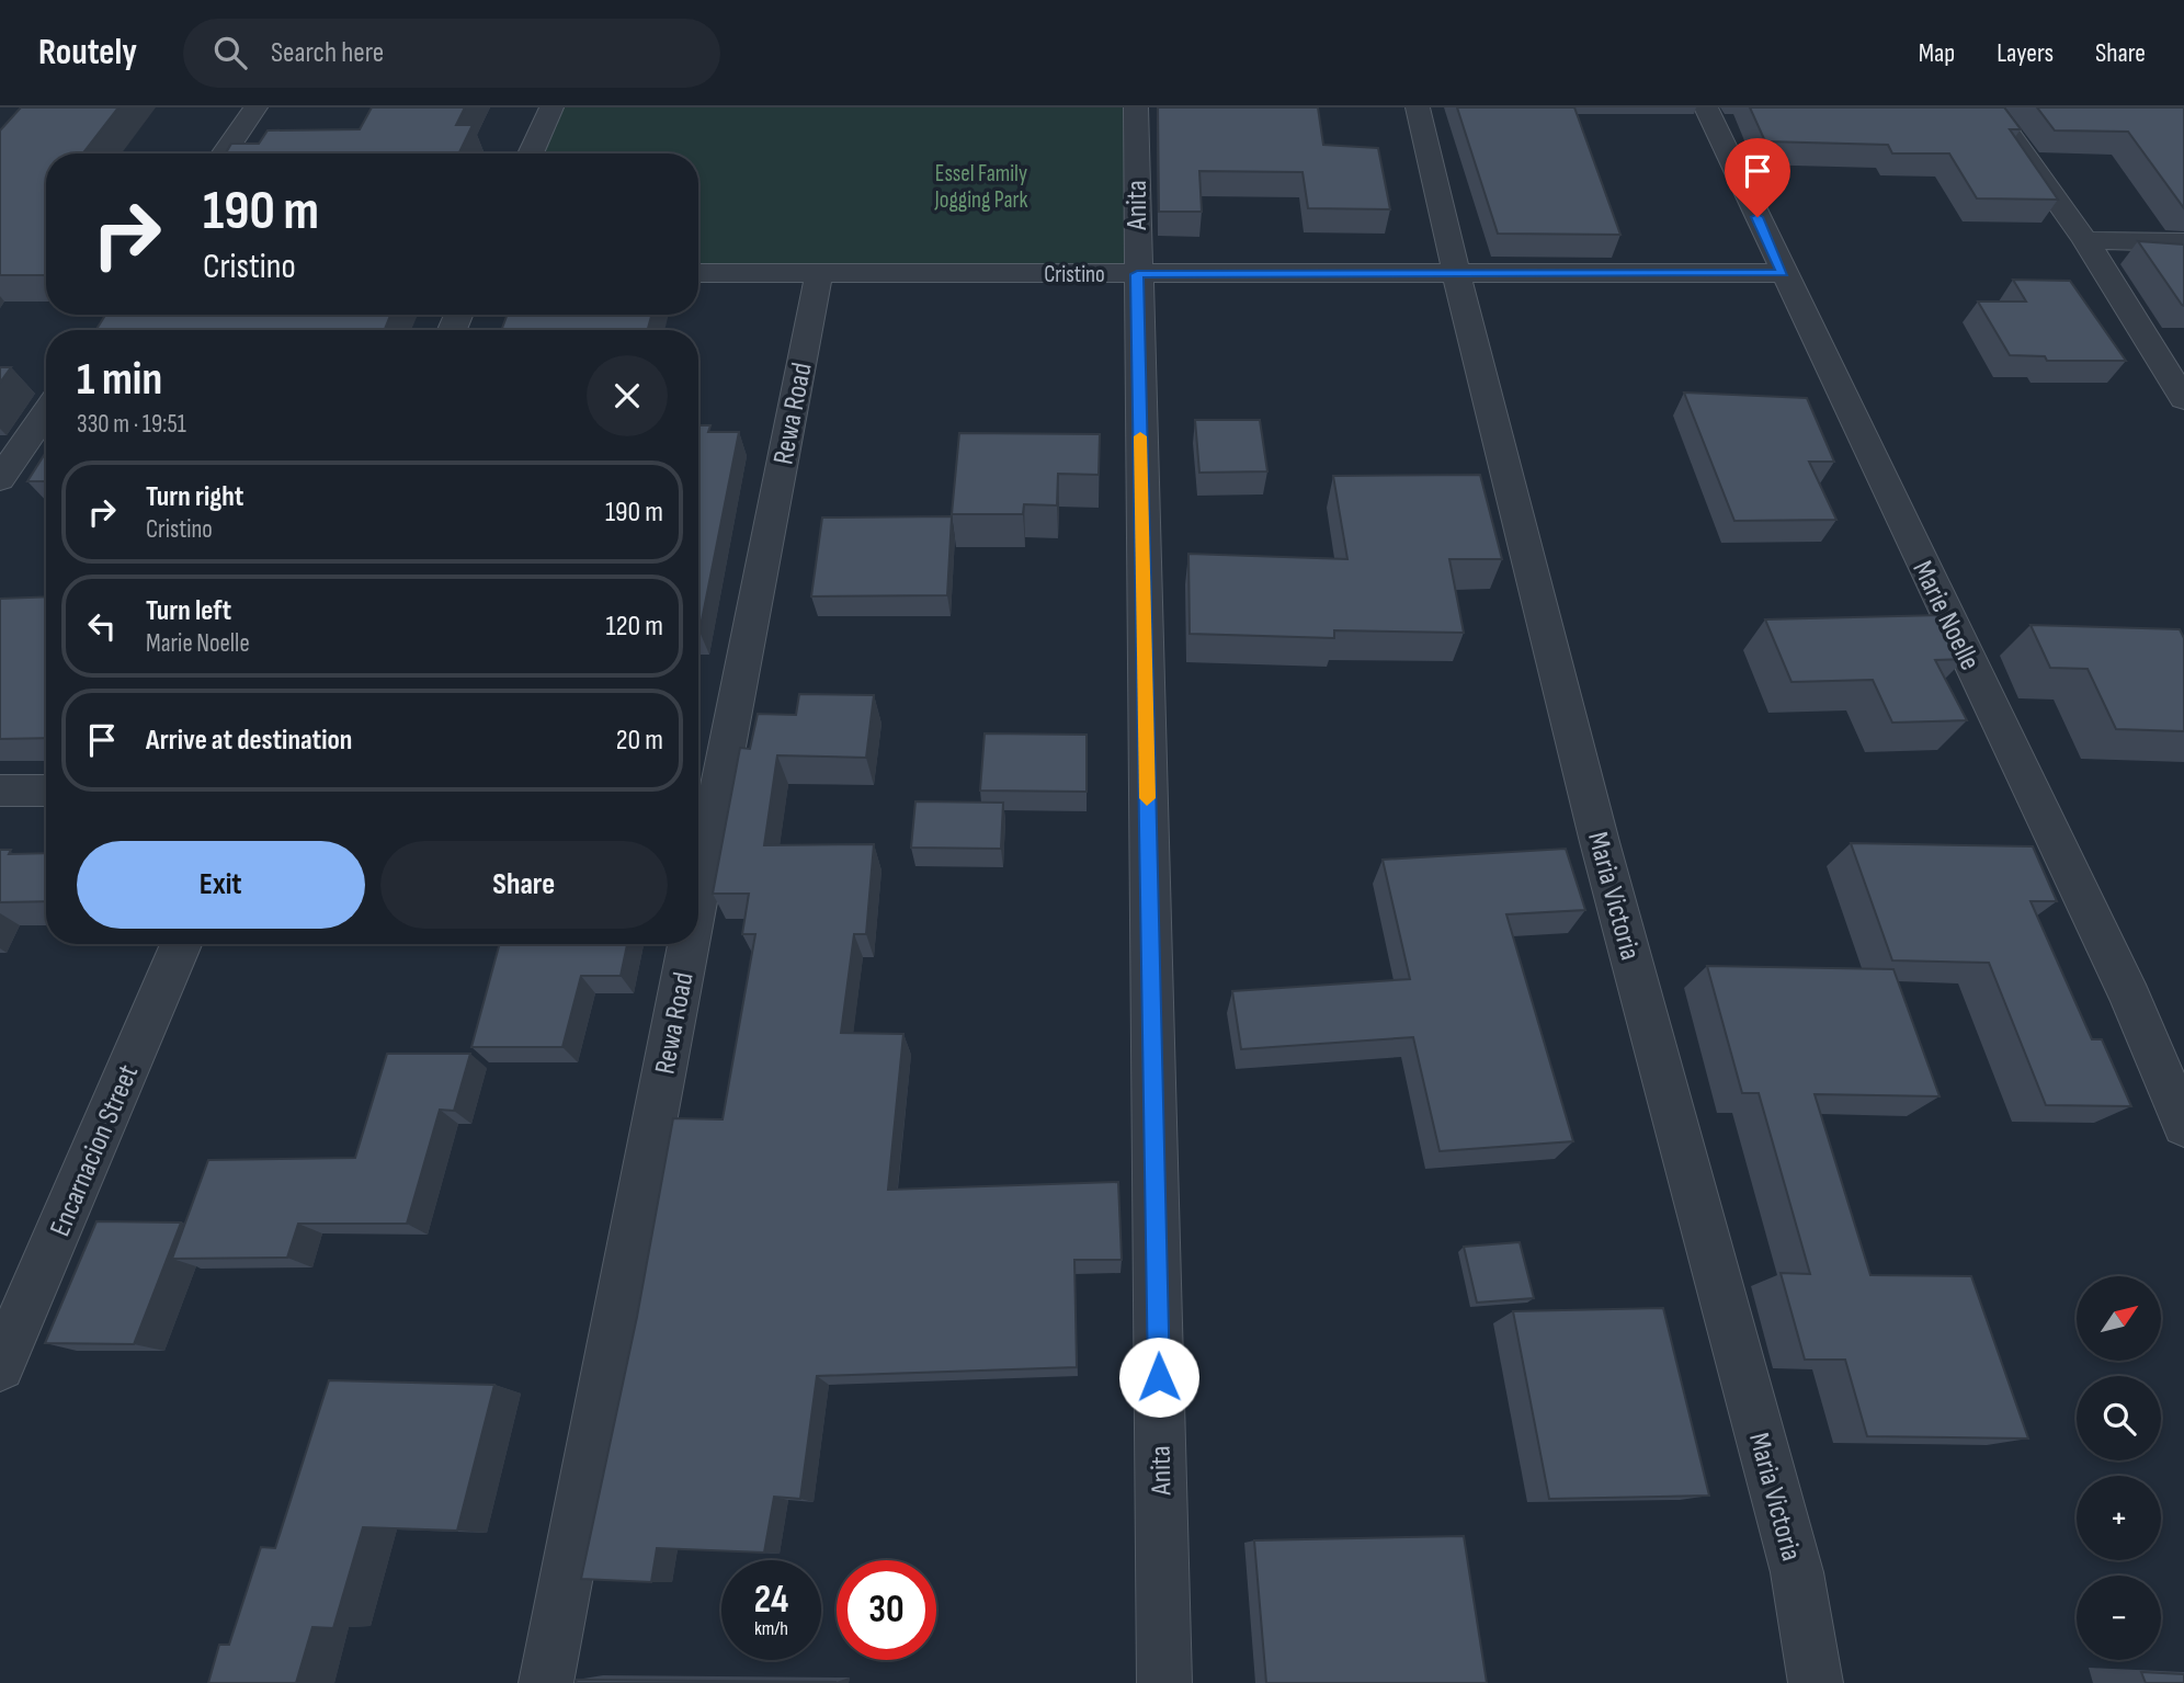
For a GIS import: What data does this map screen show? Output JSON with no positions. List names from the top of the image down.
{
  "streets": {
    "street": [
      "Anita",
      "Cristino",
      "Rewa Road",
      "Marie Noelle",
      "Maria Victoria",
      "Encarnacion Street"
    ]
  },
  "crossings": [
    ["Anita", "Cristino"],
    ["Cristino", "Rewa Road"],
    ["Cristino", "Marie Noelle"],
    ["Cristino", "Maria Victoria"]
  ],
  "parks": ["Essel Family Jogging Park"],
  "north": "top right",
  "page": {
    "header": "Routely",
    "search": "Search here",
    "nav": ["Map", "Layers", "Share"],
    "turn": ["190 m", "Cristino"],
    "heading": ["1 min", "330 m · 19:51"],
    "list": [
      {
        "name": "Turn right",
        "note": "Cristino",
        "value": "190 m"
      },
      {
        "name": "Turn left",
        "note": "Marie Noelle",
        "value": "120 m"
      },
      {
        "name": "Arrive at destination",
        "value": "20 m"
      }
    ],
    "buttons": ["Exit", "Share"],
    "map_buttons": ["+", "−"],
    "speed": "24 km/h",
    "limit": "30"
  }
}
